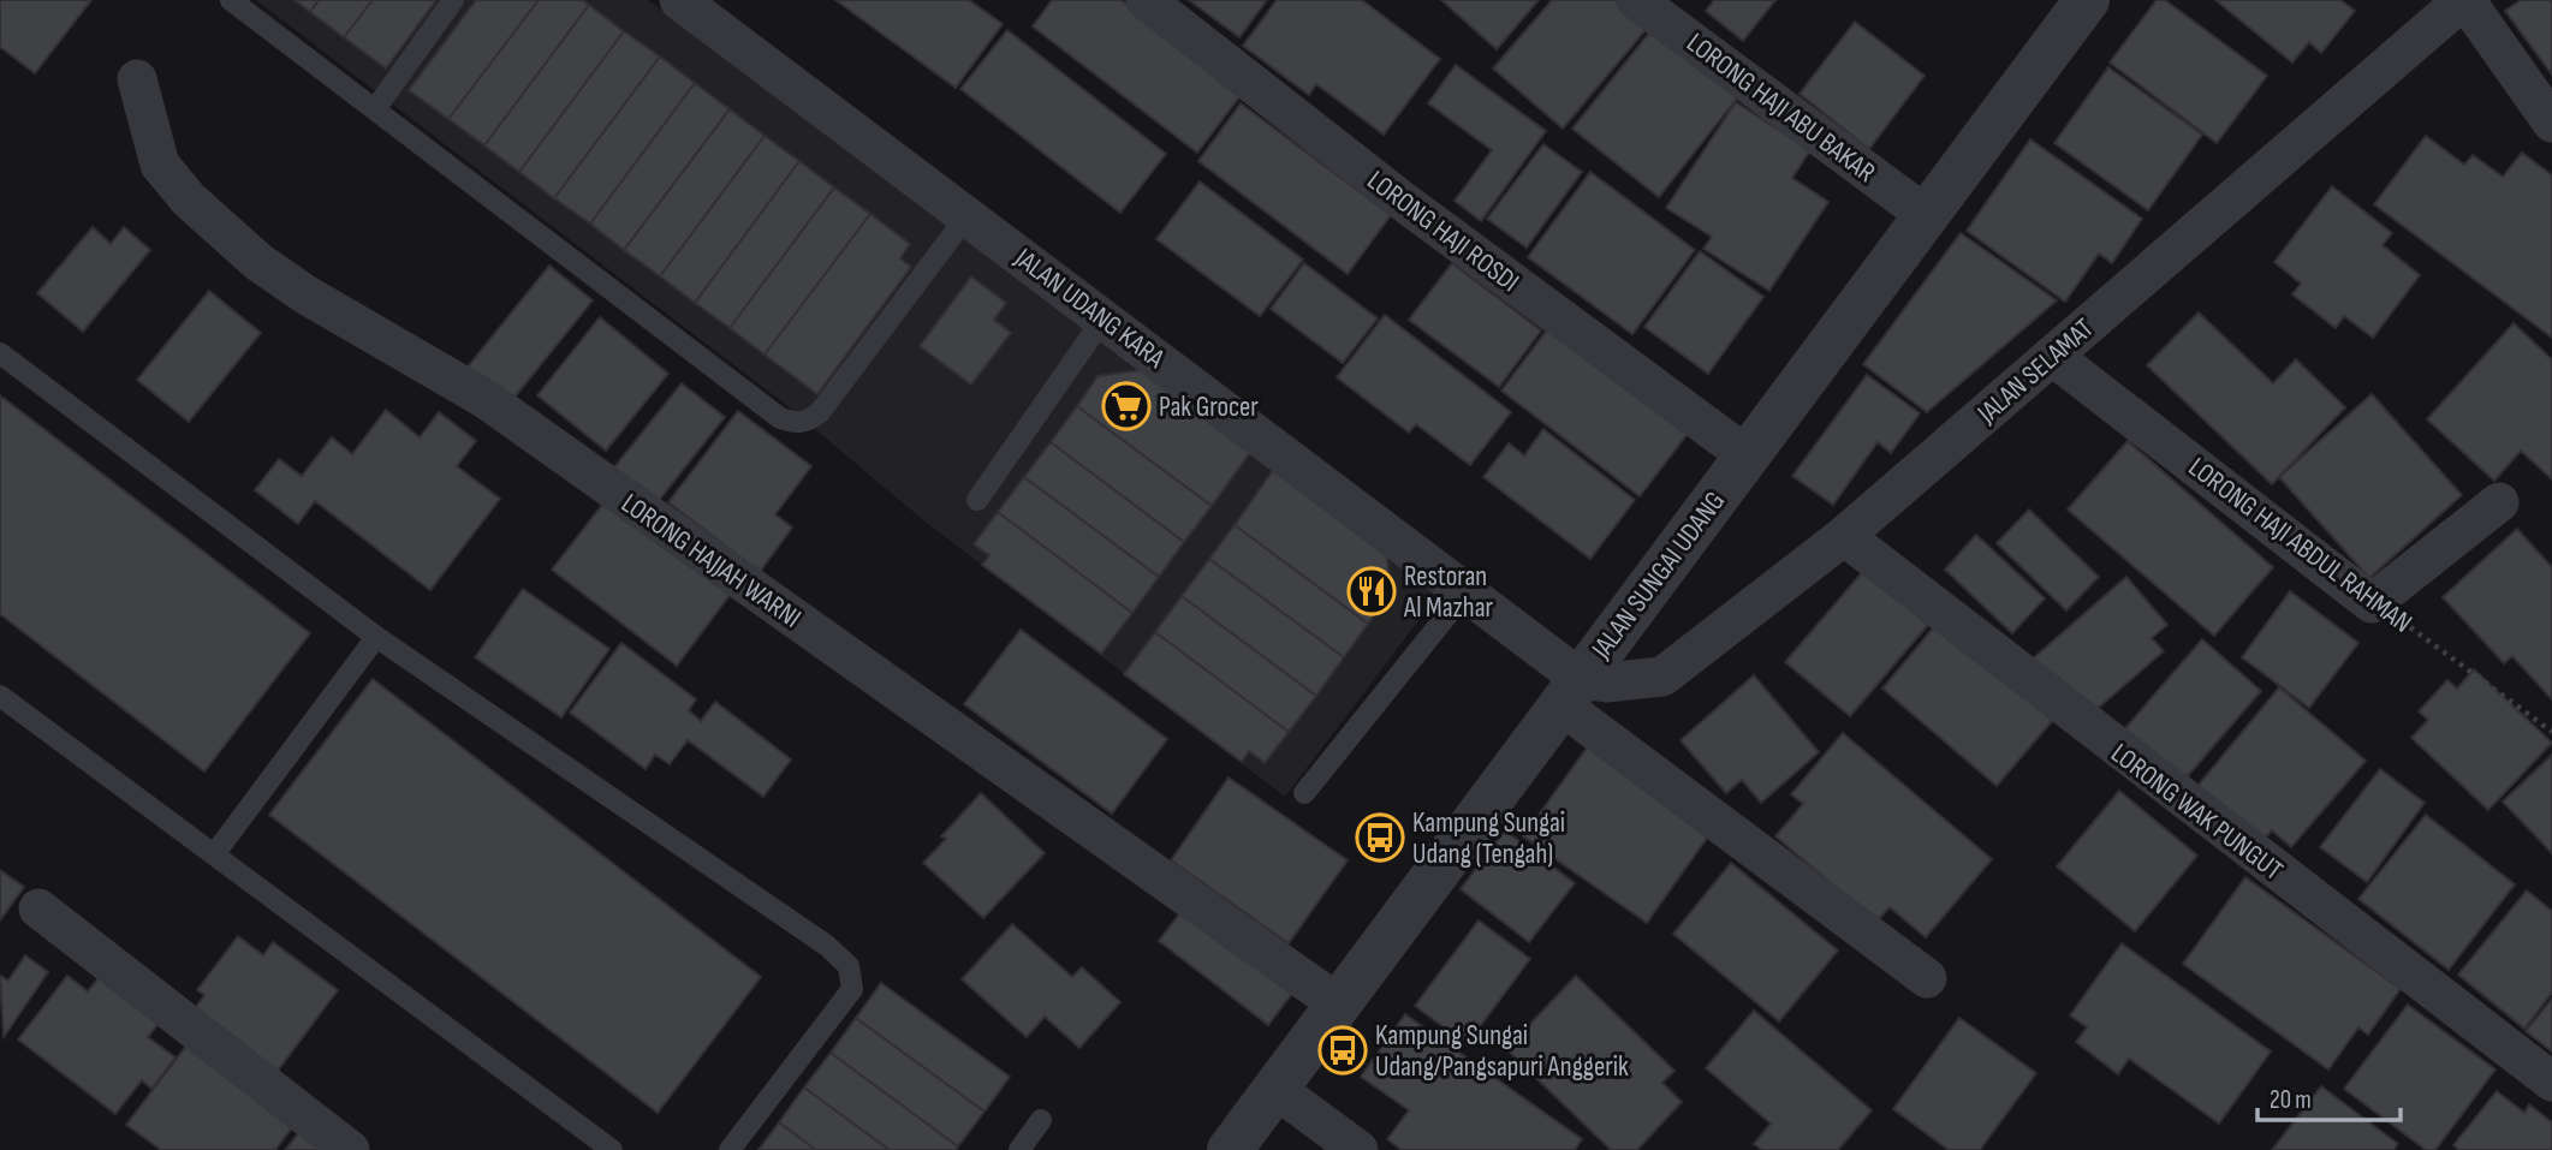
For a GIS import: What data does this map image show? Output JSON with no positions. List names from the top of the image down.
{
  "streets": {
    "street": [
      "LORONG HAJI ABU BAKAR",
      "LORONG HAJI ROSDI",
      "JALAN UDANG KARA",
      "JALAN SELAMAT",
      "LORONG HAJI ABDUL RAHMAN",
      "LORONG HAJJAH WARNI",
      "JALAN SUNGAI UDANG",
      "LORONG WAK PUNGUT"
    ]
  },
  "crossings": [
    ["LORONG HAJI ABU BAKAR", "JALAN SUNGAI UDANG"],
    ["LORONG HAJI ROSDI", "JALAN SUNGAI UDANG"],
    ["JALAN UDANG KARA", "JALAN SELAMAT"],
    ["JALAN UDANG KARA", "JALAN SUNGAI UDANG"],
    ["JALAN SELAMAT", "LORONG HAJI ABDUL RAHMAN"],
    ["JALAN SELAMAT", "JALAN SUNGAI UDANG"],
    ["JALAN SELAMAT", "LORONG WAK PUNGUT"],
    ["LORONG HAJJAH WARNI", "JALAN SUNGAI UDANG"]
  ],
  "places": {
    "supermarket": ["Pak Grocer"],
    "restaurant": ["Restoran Al Mazhar"],
    "bus stop": ["Kampung Sungai Udang (Tengah)", "Kampung Sungai Udang/Pangsapuri Anggerik"]
  },
  "scale_bar": "20 m"
}
